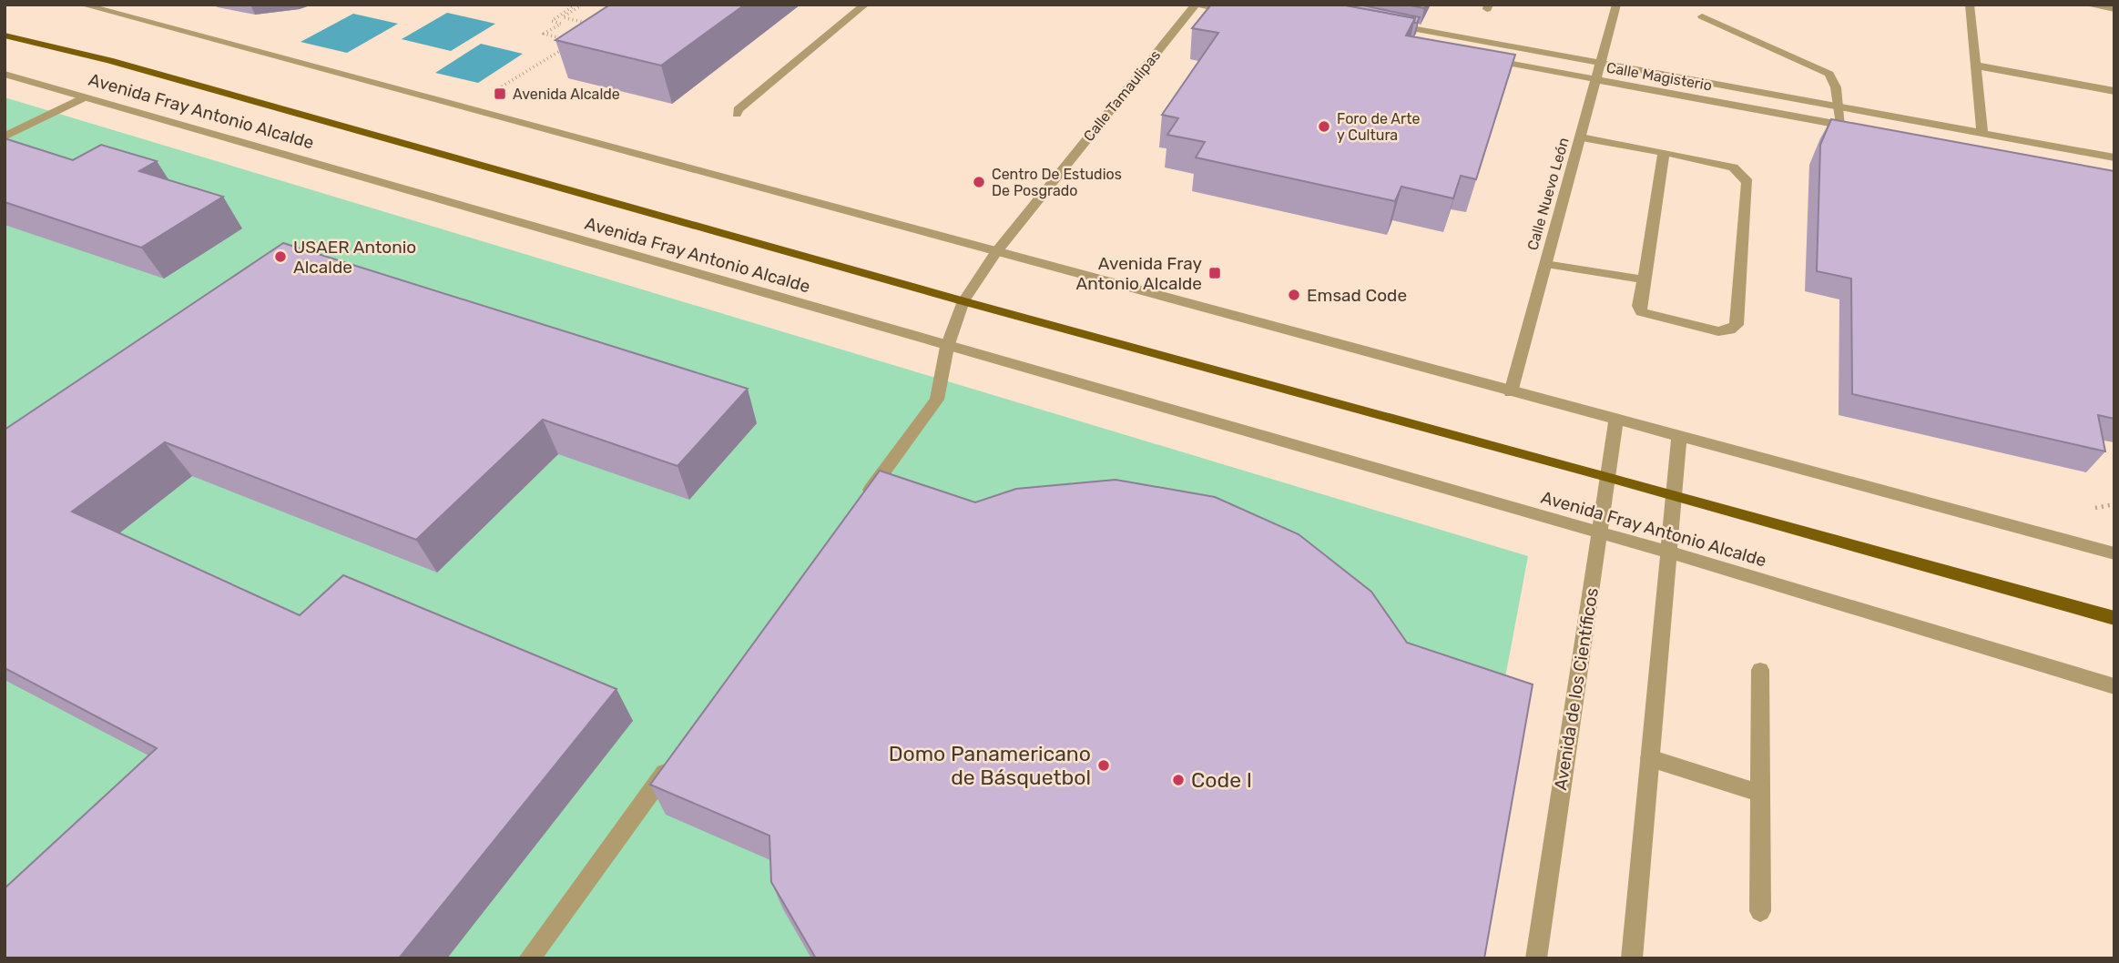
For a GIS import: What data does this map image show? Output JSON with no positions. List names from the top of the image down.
{
  "streets": {
    "main road": ["Avenida Fray Antonio Alcalde"],
    "street": [
      "Calle Magisterio",
      "Calle Tamaulipas",
      "Calle Nuevo León",
      "Avenida de los Científicos"
    ]
  },
  "crossings": [
    ["Calle Magisterio", "Calle Nuevo León"],
    ["Calle Tamaulipas", "Avenida Fray Antonio Alcalde"],
    ["Avenida Fray Antonio Alcalde", "Avenida de los Científicos"]
  ],
  "places": {
    "transit": ["Avenida Alcalde", "Avenida Fray Antonio Alcalde"],
    "other": [
      "Foro de Arte y Cultura",
      "Centro De Estudios De Posgrado",
      "USAER Antonio Alcalde",
      "Emsad Code",
      "Domo Panamericano de Básquetbol",
      "Code I"
    ]
  }
}
